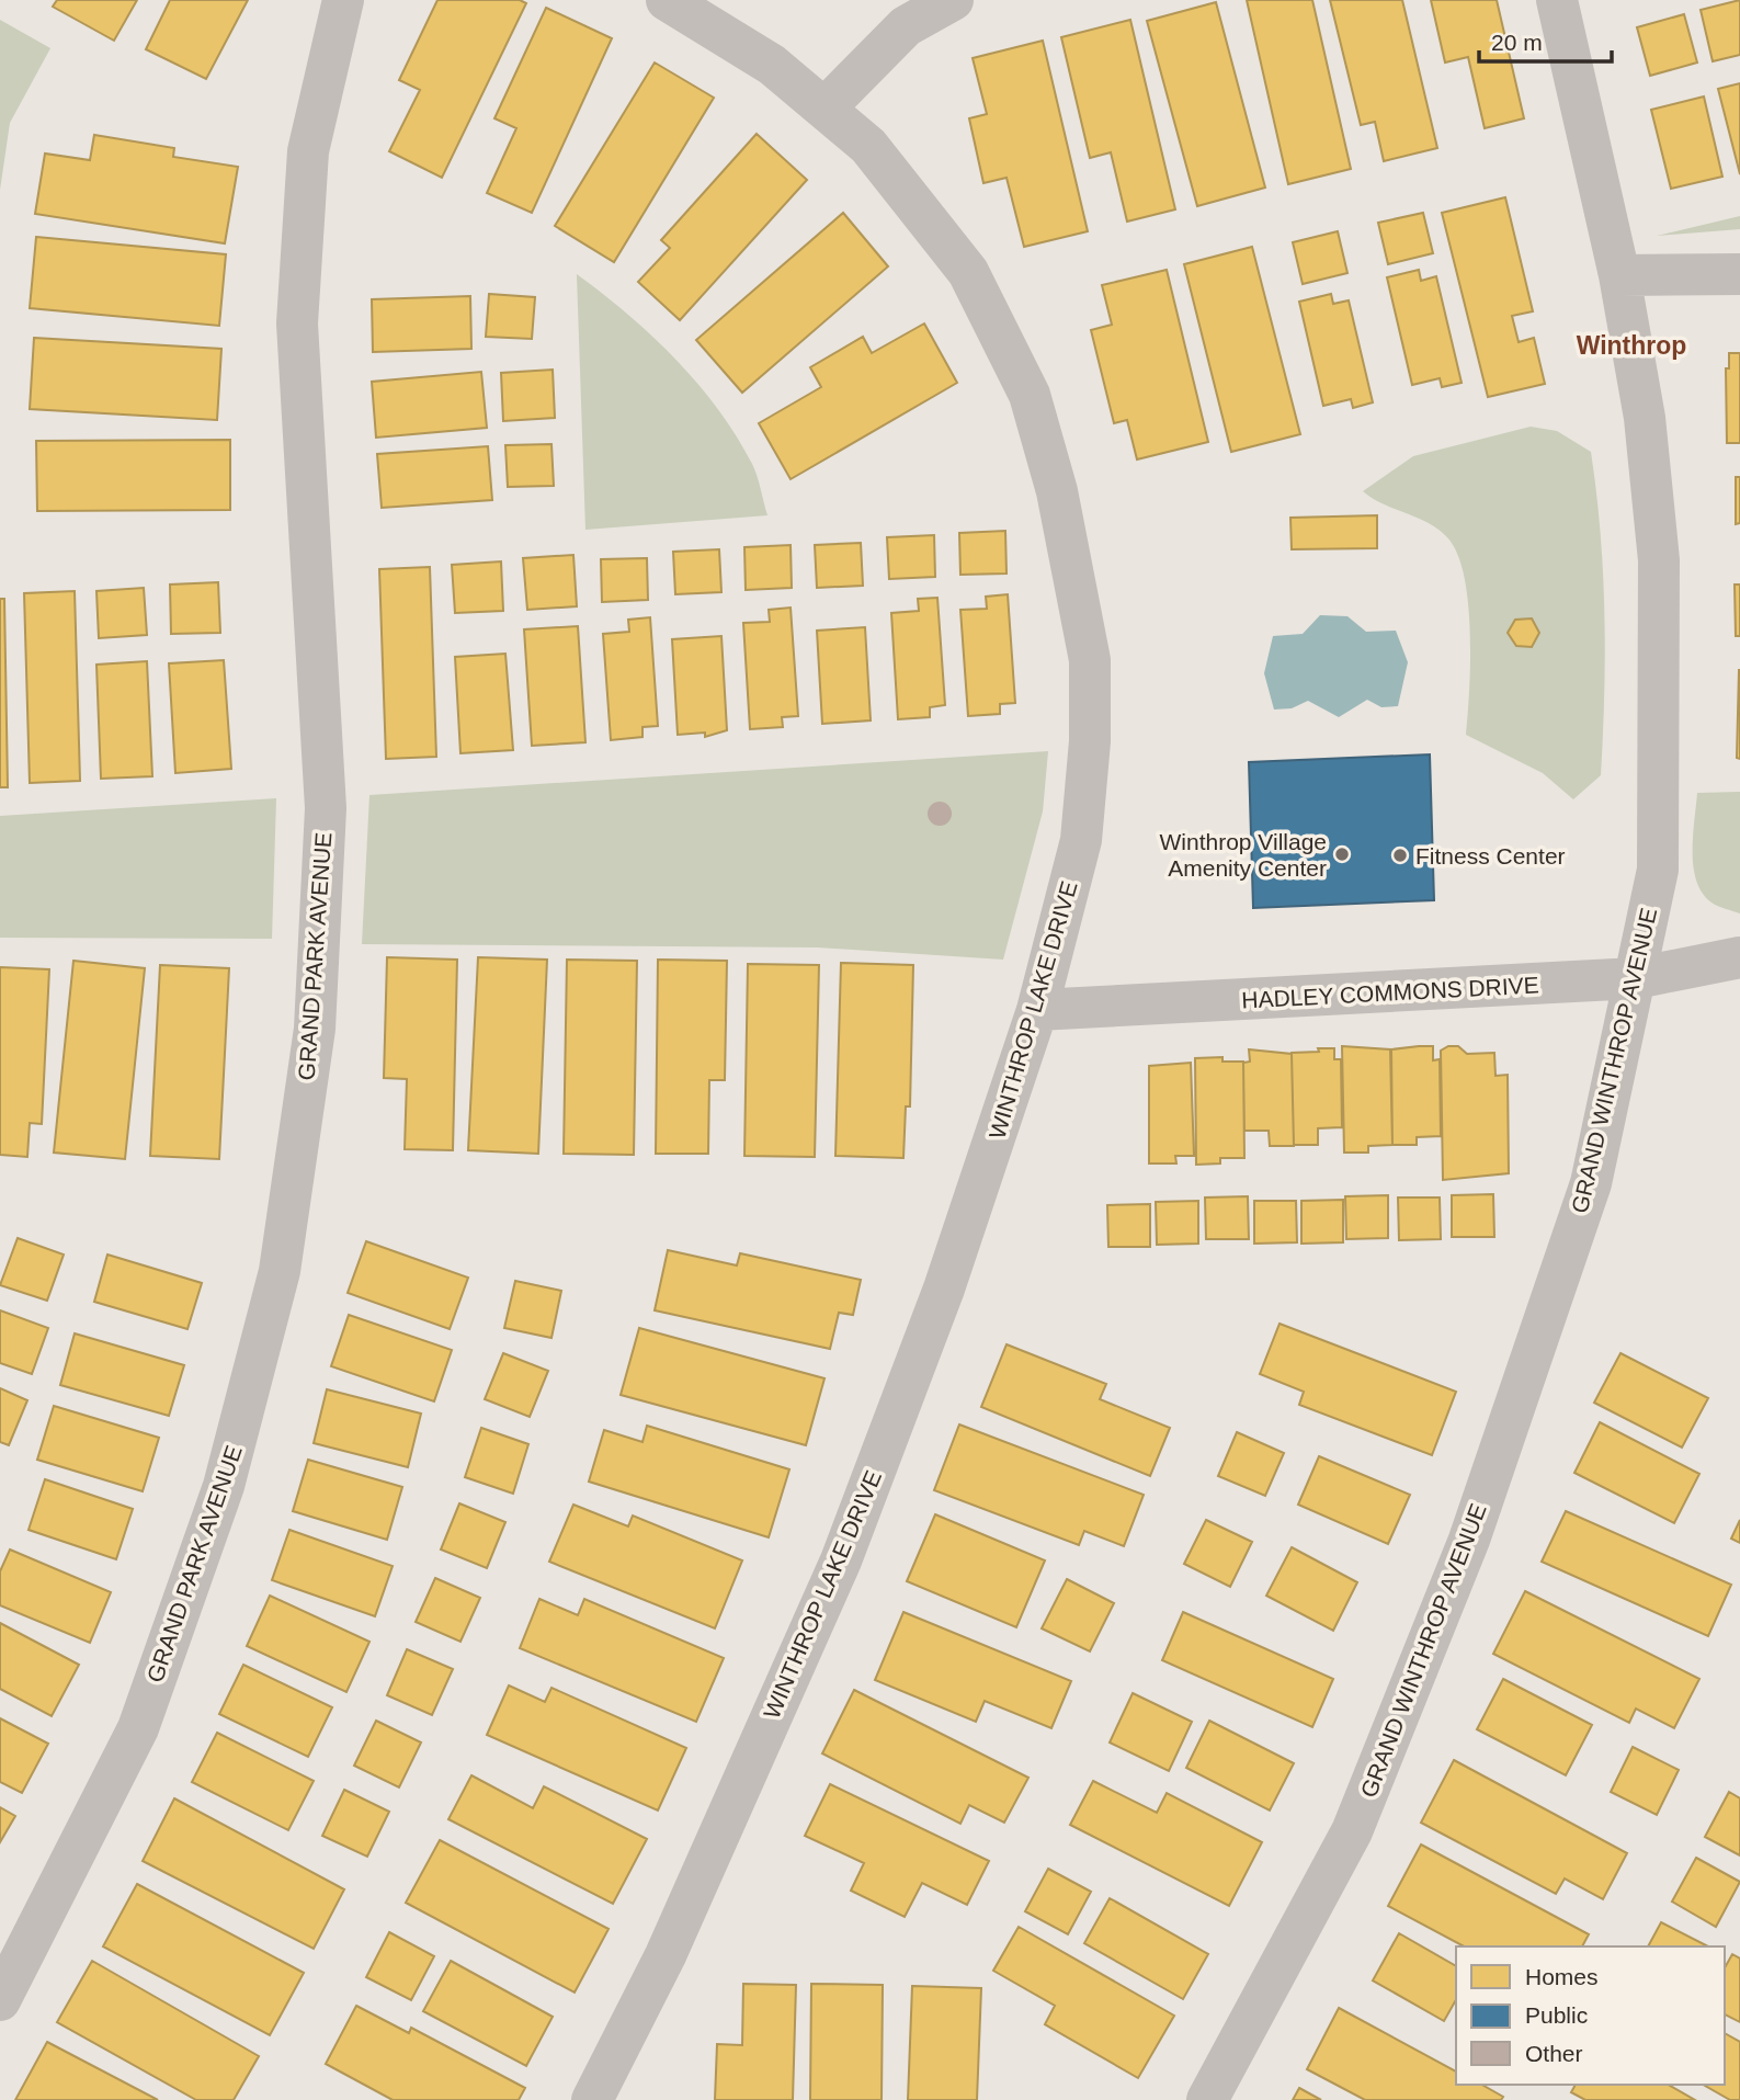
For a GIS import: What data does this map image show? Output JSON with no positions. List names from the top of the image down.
{
  "streets": {
    "street": [
      "GRAND PARK AVENUE",
      "HADLEY COMMONS DRIVE",
      "WINTHROP LAKE DRIVE",
      "GRAND WINTHROP AVENUE"
    ]
  },
  "crossings": [
    ["HADLEY COMMONS DRIVE", "WINTHROP LAKE DRIVE"],
    ["HADLEY COMMONS DRIVE", "GRAND WINTHROP AVENUE"]
  ],
  "districts": ["Winthrop"],
  "places": ["Winthrop Village Amenity Center", "Fitness Center"],
  "legend": ["Homes", "Public", "Other"],
  "scale_bar": "20 m"
}
